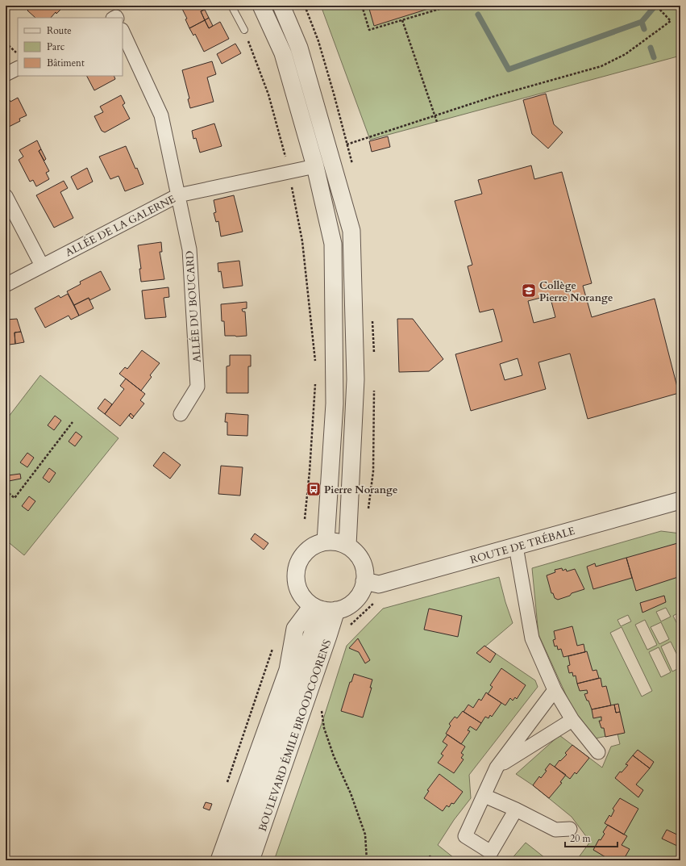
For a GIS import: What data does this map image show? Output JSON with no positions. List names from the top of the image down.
{
  "streets": {
    "street": [
      "ALLÉE DE LA GALERNE",
      "ALLÉE DU BOUCARD",
      "ROUTE DE TRÉBALE",
      "BOULEVARD ÉMILE BROODCOORENS"
    ]
  },
  "crossings": [
    ["ALLÉE DE LA GALERNE", "ALLÉE DU BOUCARD"],
    ["ROUTE DE TRÉBALE", "BOULEVARD ÉMILE BROODCOORENS"]
  ],
  "places": {
    "school or university": ["Collège Pierre Norange"],
    "bus stop": ["Pierre Norange"]
  },
  "legend": ["Route", "Parc", "Bâtiment"],
  "scale_bar": "20 m"
}
